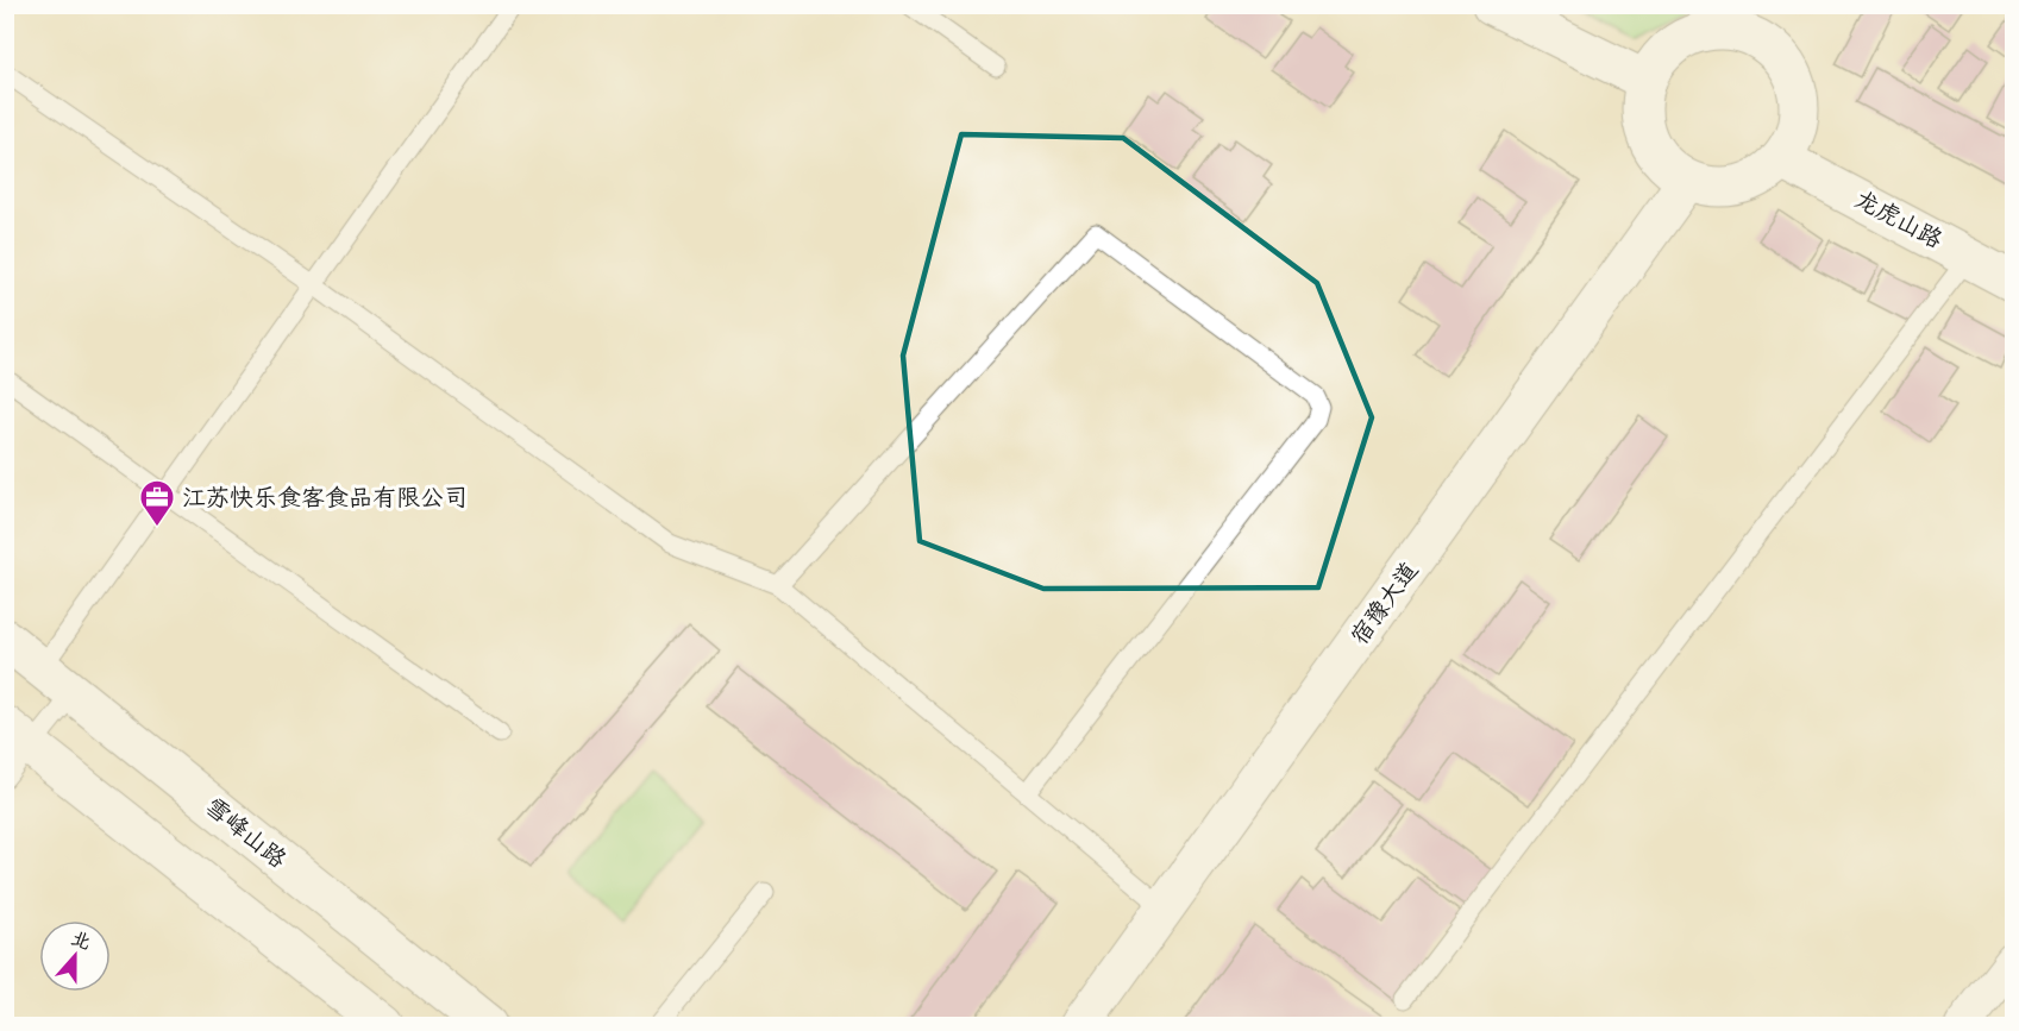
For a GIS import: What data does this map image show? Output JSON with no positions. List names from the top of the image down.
{
  "streets": {
    "street": ["龙虎山路", "宿豫大道", "雪峰山路"]
  },
  "crossings": [
    ["龙虎山路", "宿豫大道"]
  ],
  "places": {
    "office": ["江苏快乐食客食品有限公司"]
  },
  "north": "top"
}
